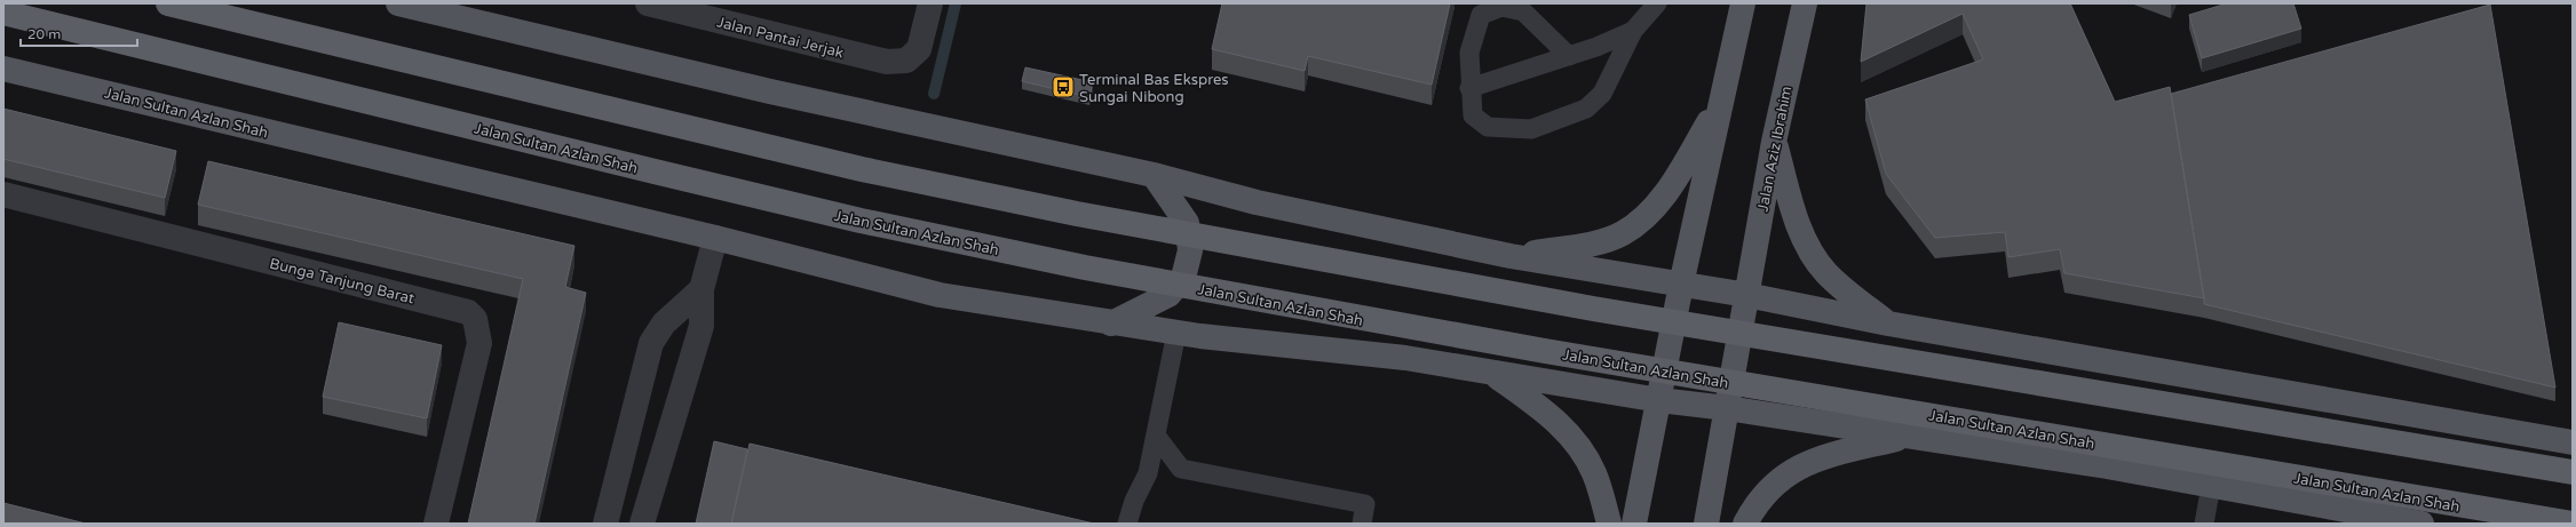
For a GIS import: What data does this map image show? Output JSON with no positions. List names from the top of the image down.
{
  "streets": {
    "highway": ["Jalan Sultan Azlan Shah"],
    "main road": ["Jalan Aziz Ibrahim"],
    "street": ["Jalan Pantai Jerjak", "Bunga Tanjung Barat"]
  },
  "crossings": [
    ["Jalan Sultan Azlan Shah", "Jalan Aziz Ibrahim"]
  ],
  "places": {
    "bus stop": ["Terminal Bas Ekspres Sungai Nibong"]
  },
  "scale_bar": "20 m"
}
